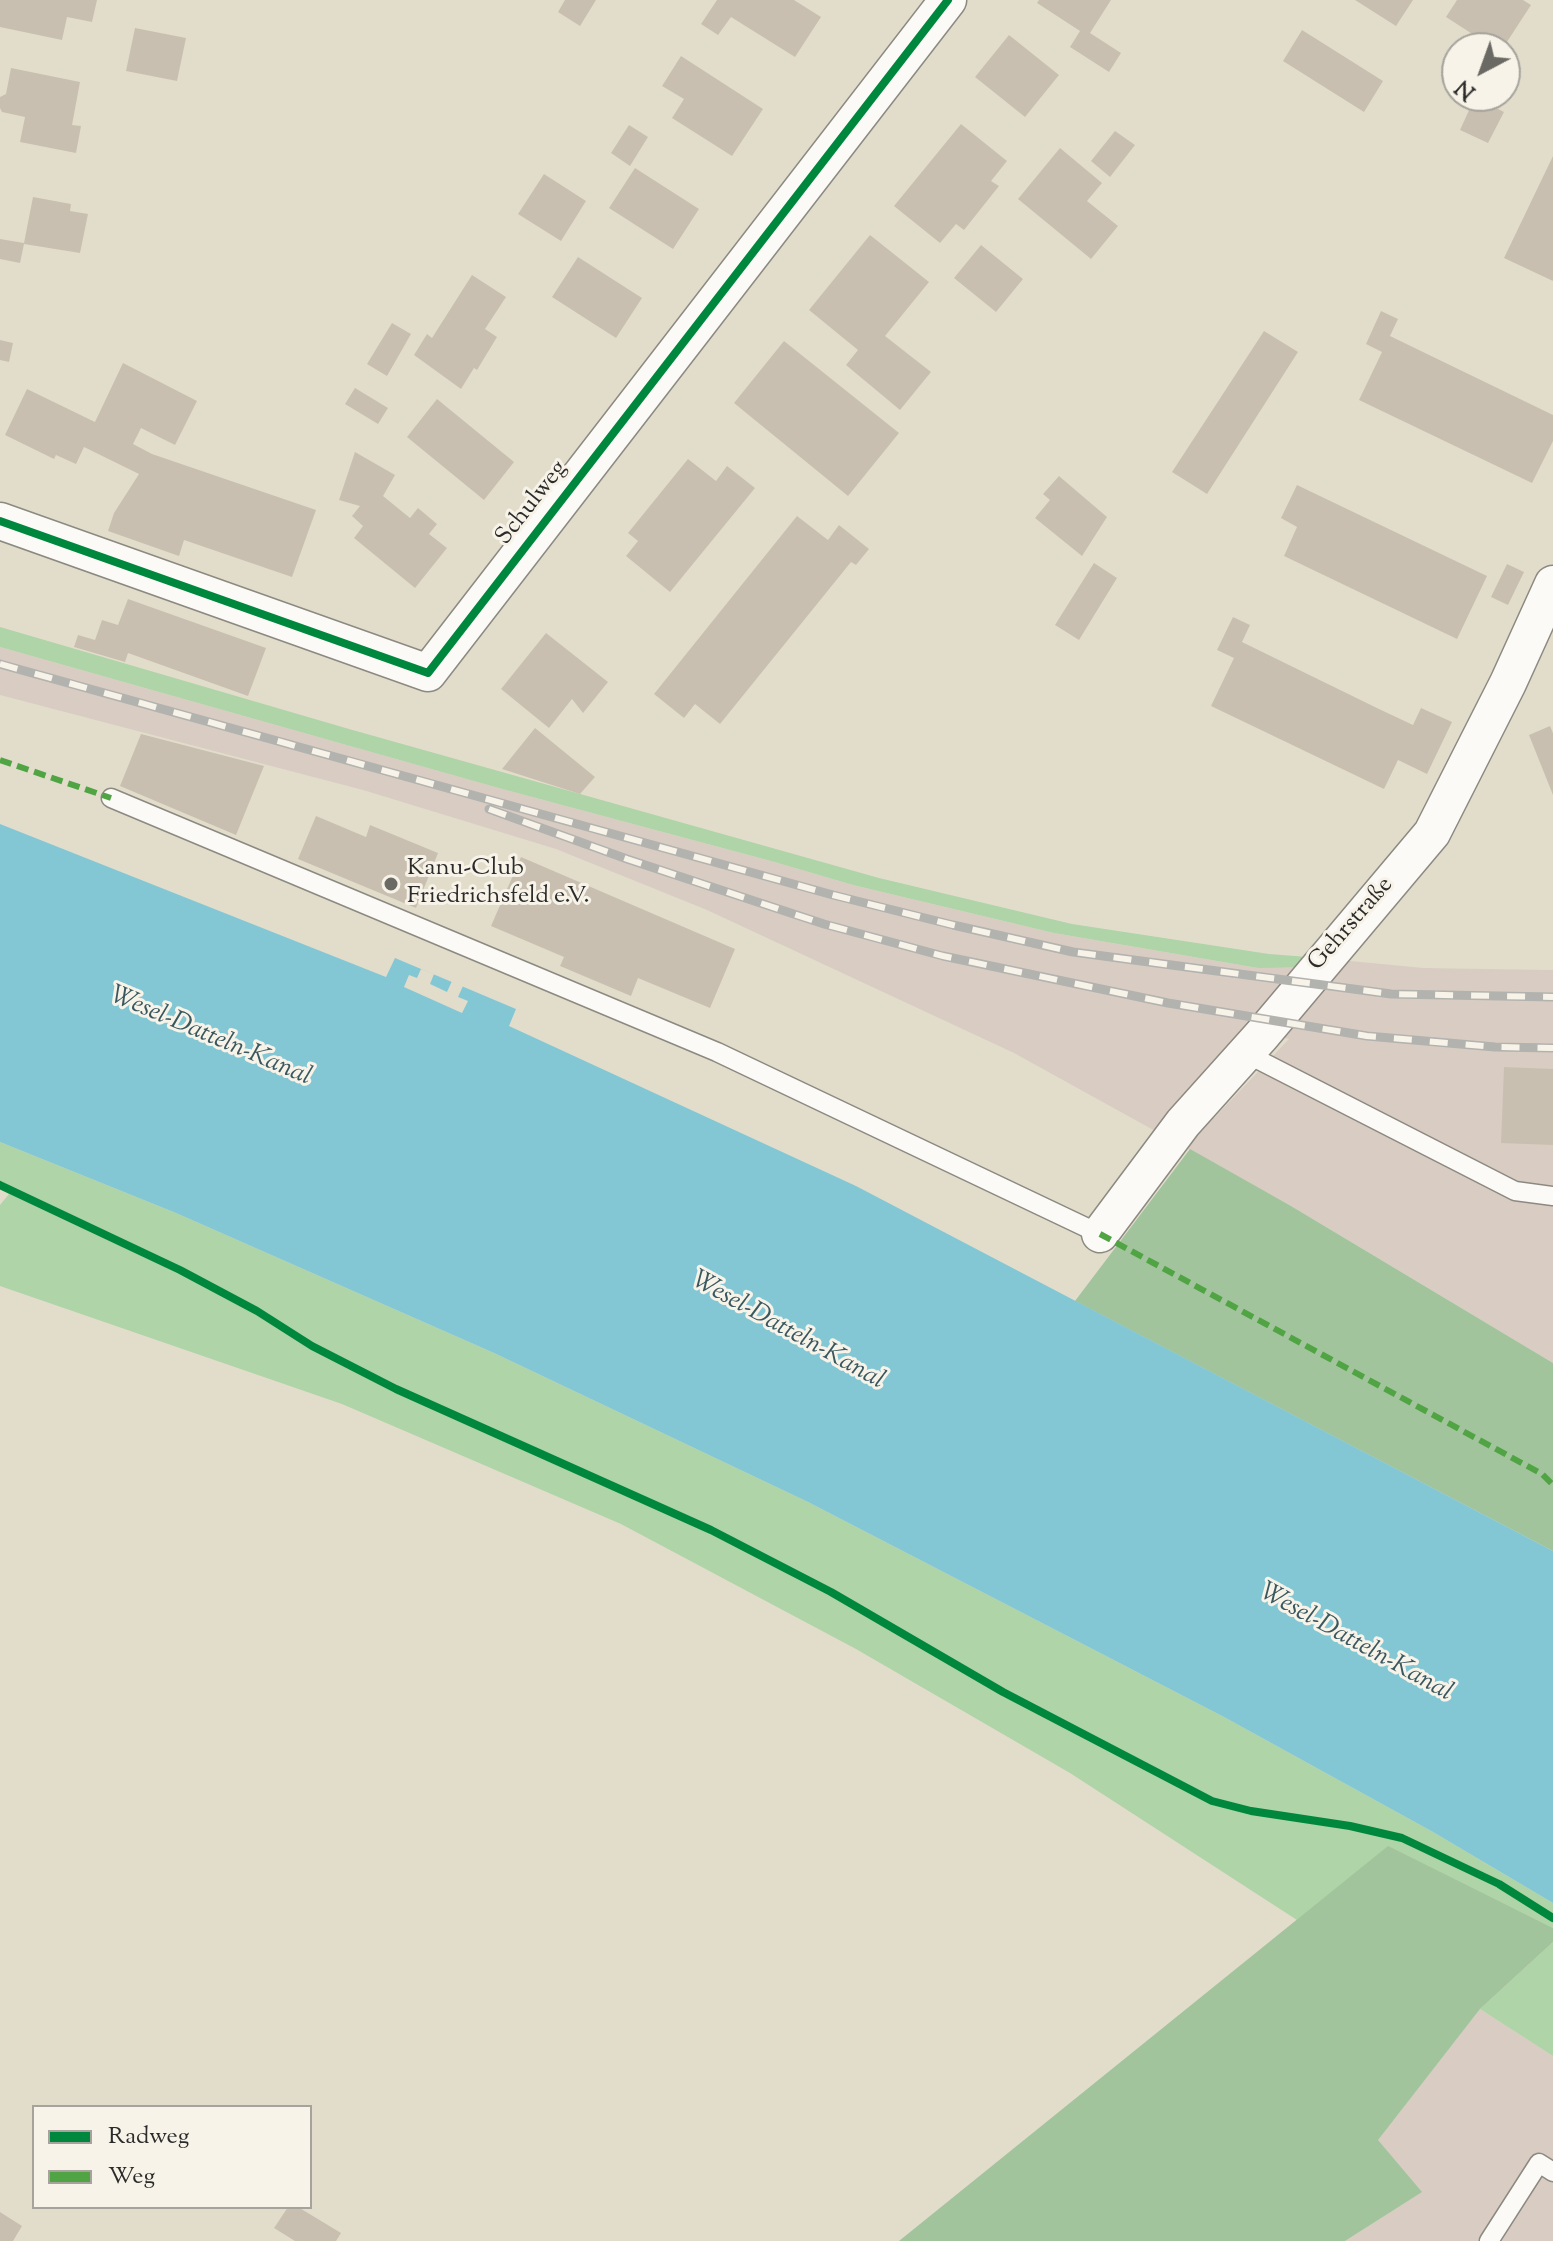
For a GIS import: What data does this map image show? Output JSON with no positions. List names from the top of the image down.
{
  "streets": {
    "street": ["Schulweg", "Gehrstraße"]
  },
  "water": ["Wesel-Datteln-Kanal"],
  "places": ["Kanu-Club Friedrichsfeld e.V."],
  "legend": ["Radweg", "Weg"],
  "north": "bottom left"
}
